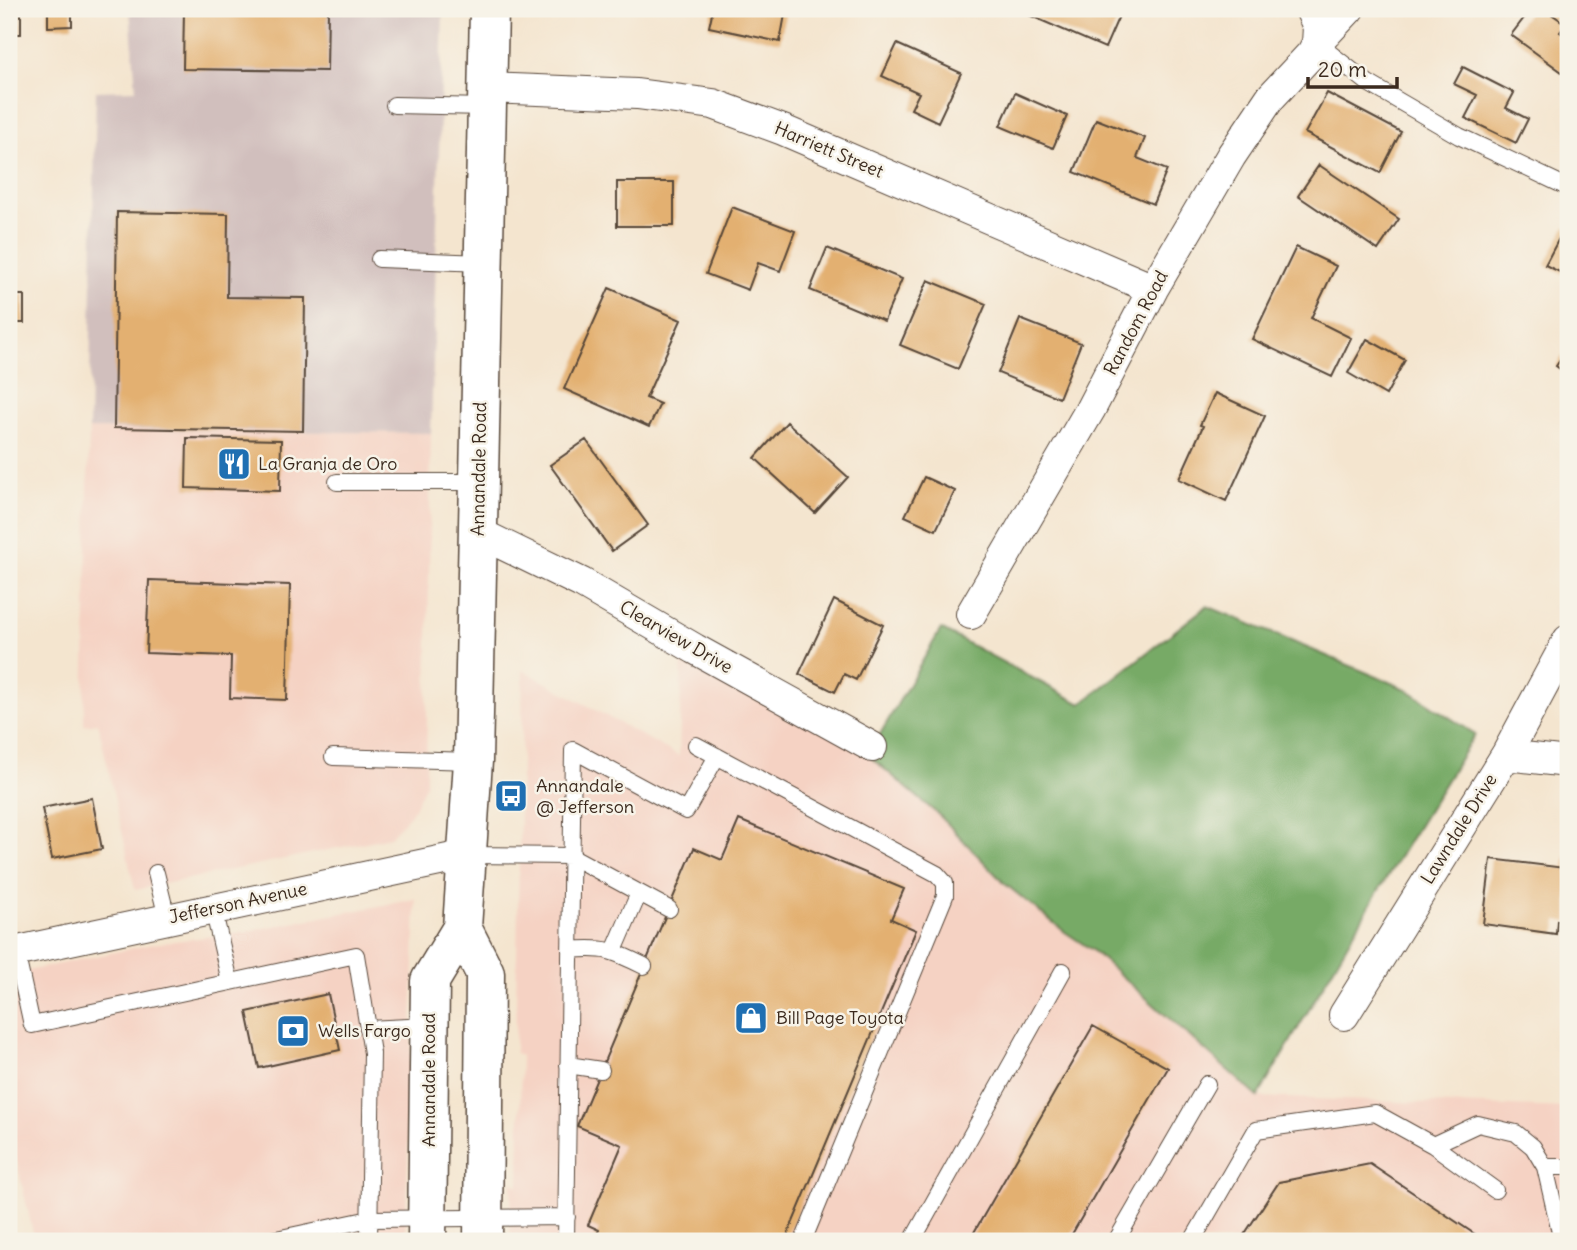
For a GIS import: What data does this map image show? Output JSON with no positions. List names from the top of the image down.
{
  "streets": {
    "main road": ["Annandale Road"],
    "street": [
      "Harriett Street",
      "Random Road",
      "Clearview Drive",
      "Lawndale Drive",
      "Jefferson Avenue"
    ]
  },
  "crossings": [
    ["Harriett Street", "Random Road"],
    ["Harriett Street", "Annandale Road"],
    ["Annandale Road", "Clearview Drive"],
    ["Annandale Road", "Jefferson Avenue"]
  ],
  "places": {
    "restaurant": ["La Granja de Oro"],
    "bus stop": ["Annandale @ Jefferson"],
    "shop": ["Bill Page Toyota"],
    "bank": ["Wells Fargo"]
  },
  "scale_bar": "20 m"
}
